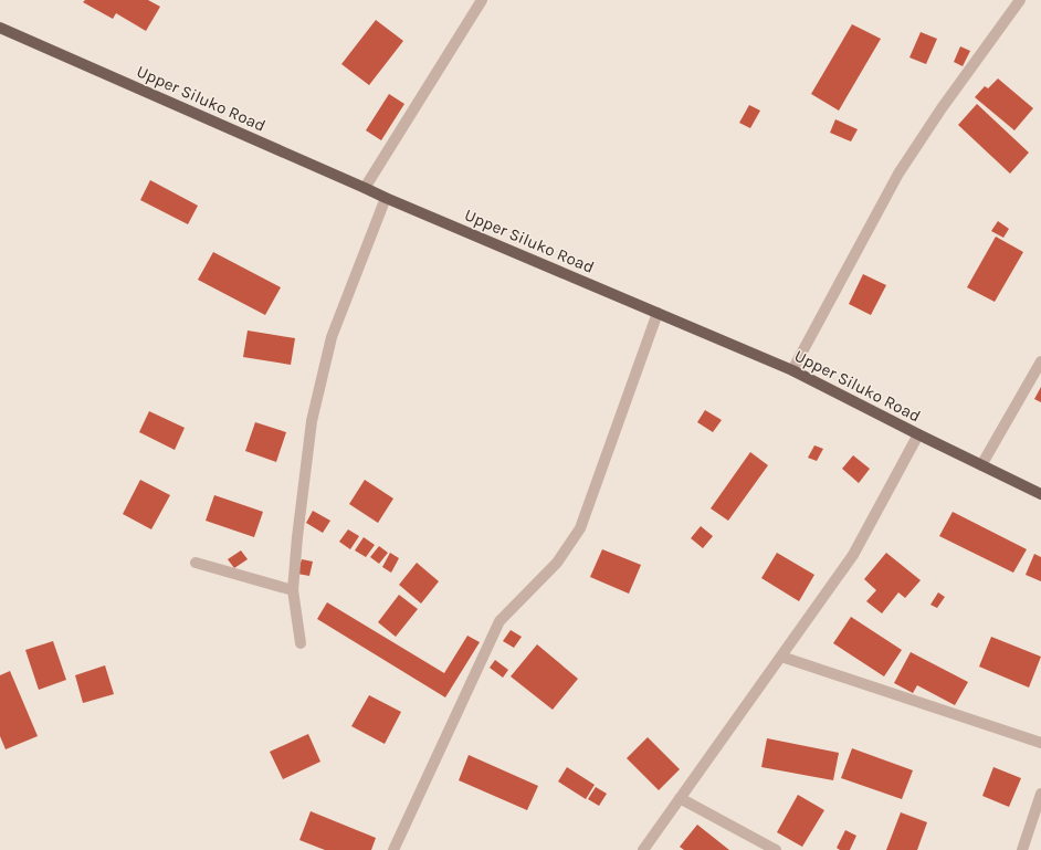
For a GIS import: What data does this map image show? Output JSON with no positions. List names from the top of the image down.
{
  "streets": {
    "main road": ["Upper Siluko Road"]
  }
}
